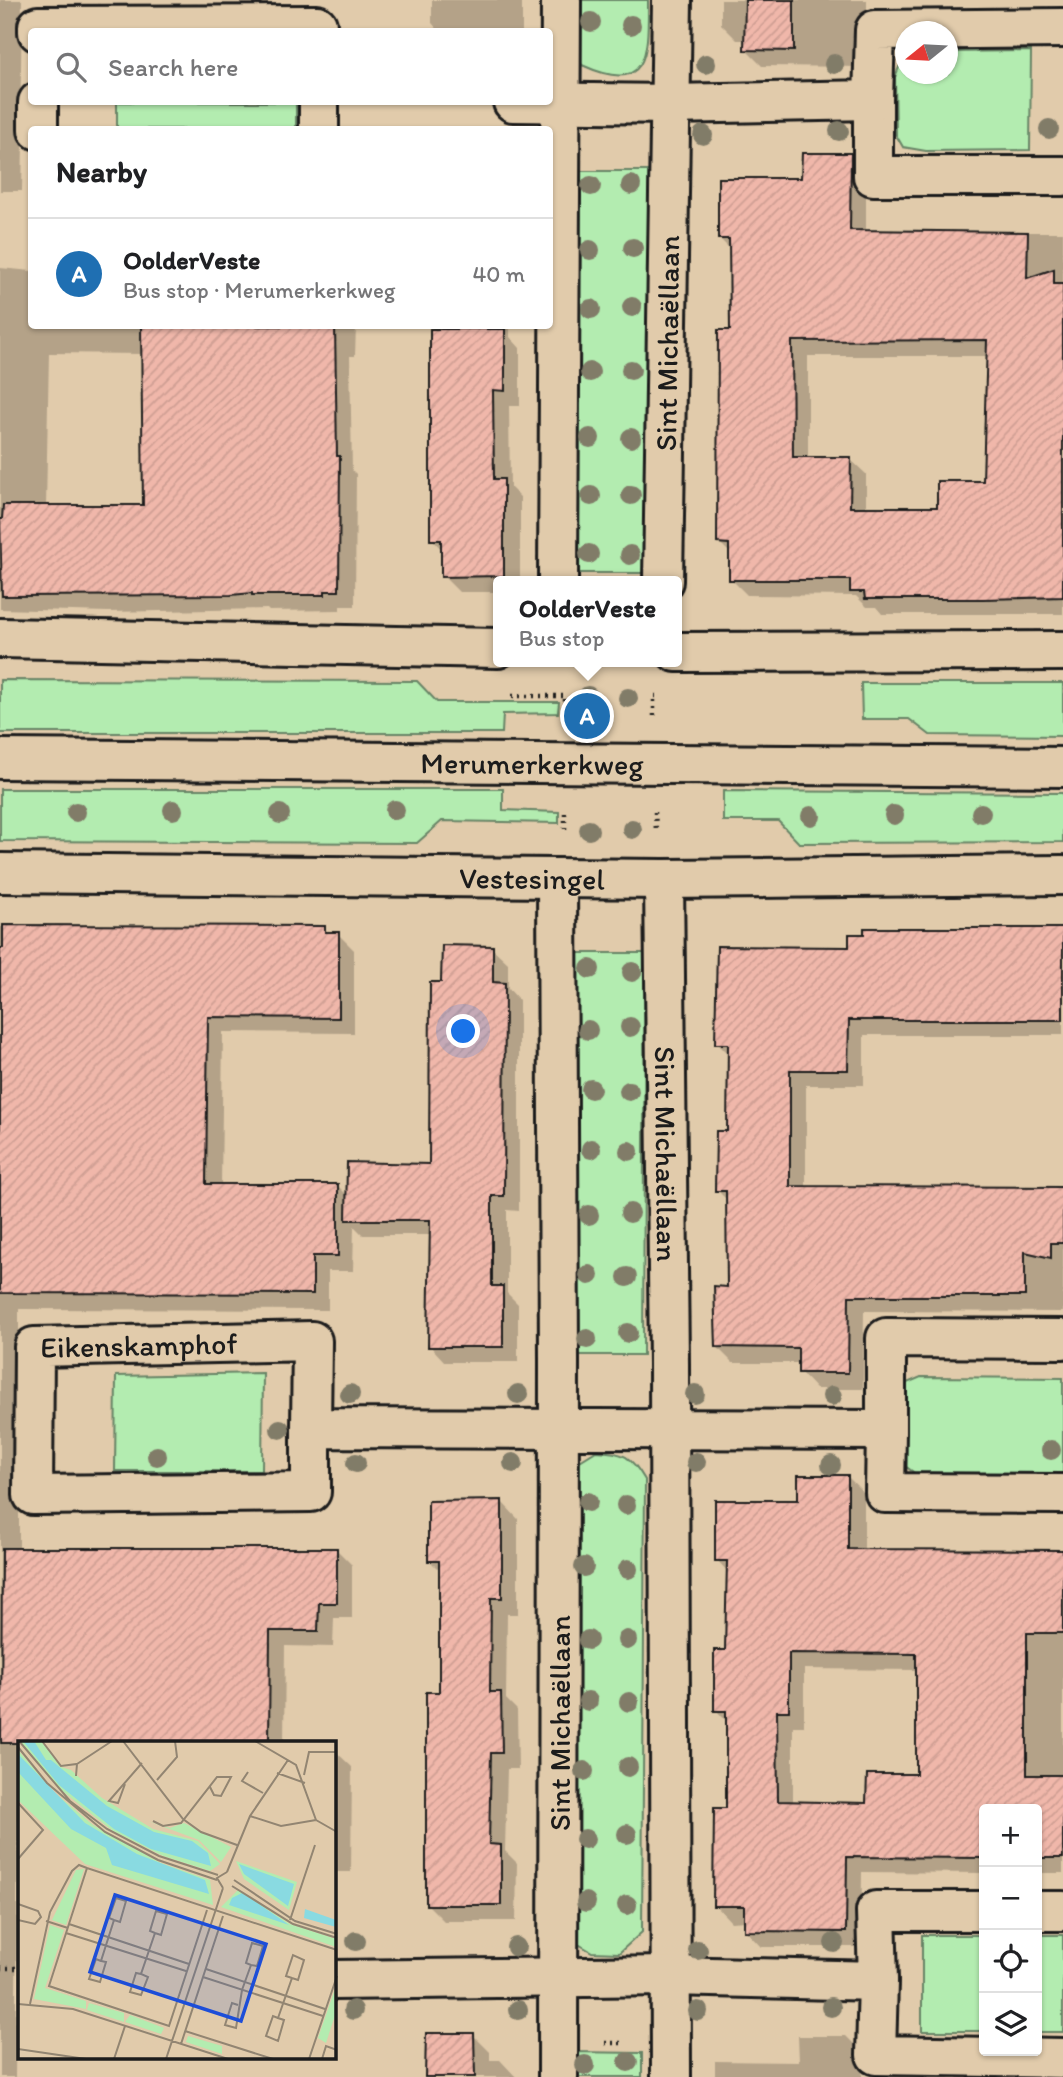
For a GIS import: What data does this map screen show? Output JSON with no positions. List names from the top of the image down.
{
  "streets": {
    "street": [
      "Sint Michaëllaan",
      "Merumerkerkweg",
      "Vestesingel",
      "Eikenskamphof"
    ]
  },
  "crossings": [
    ["Sint Michaëllaan", "Vestesingel"]
  ],
  "north": "left",
  "page": {
    "search": "Search here",
    "heading": "Nearby",
    "list": [
      {
        "mark": "A",
        "name": "OolderVeste",
        "note": "Bus stop · Merumerkerkweg",
        "value": "40 m"
      }
    ],
    "popup": ["OolderVeste", "Bus stop"],
    "pins": "A",
    "map_buttons": ["+", "−"]
  }
}
